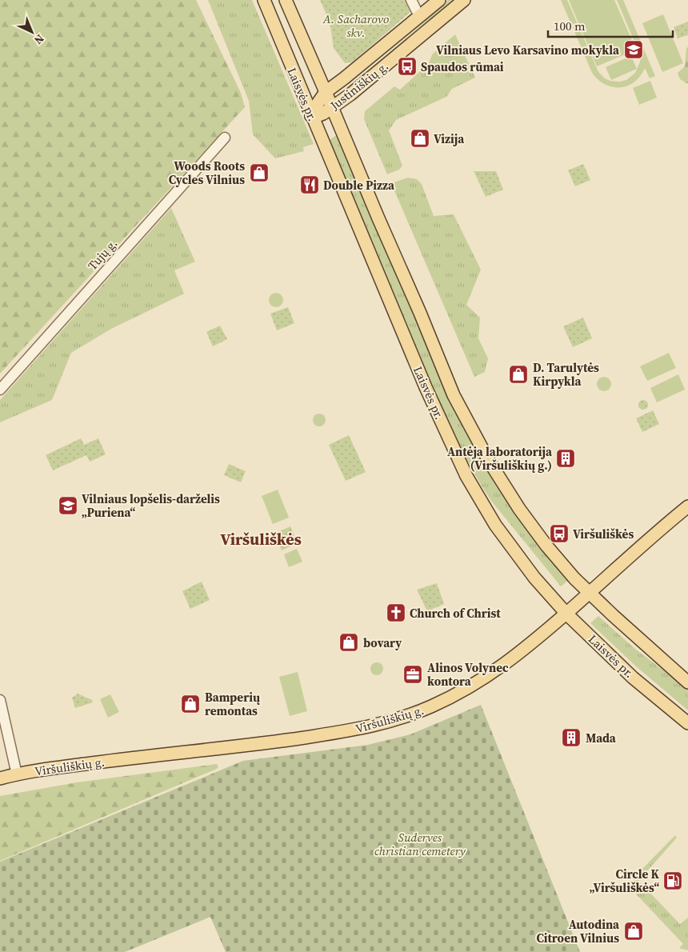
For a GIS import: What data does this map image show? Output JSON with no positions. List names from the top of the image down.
{
  "streets": {
    "main road": ["Justiniškių g.", "Laisvės pr.", "Viršuliškių g."],
    "street": ["Tujų g."]
  },
  "crossings": [
    ["Justiniškių g.", "Laisvės pr."],
    ["Laisvės pr.", "Viršuliškių g."]
  ],
  "districts": ["Viršuliškės"],
  "parks": ["A. Sacharovo skv.", "Suderves christian cemetery"],
  "places": {
    "school or university": ["Vilniaus Levo Karsavino mokykla", "Vilniaus lopšelis-darželis „Puriena“"],
    "bus stop": ["Spaudos rūmai", "Viršuliškės"],
    "shop": [
      "Vizija",
      "Woods Roots Cycles Vilnius",
      "D. Tarulytės Kirpykla",
      "bovary",
      "Bamperių remontas",
      "Autodina Citroen Vilnius"
    ],
    "restaurant": ["Double Pizza"],
    "building": ["Antėja laboratorija (Viršuliškių g.)", "Mada"],
    "church": ["Church of Christ"],
    "office": ["Alinos Volynec kontora"],
    "fuel station": ["Circle K „Viršuliškės“"]
  },
  "scale_bar": "100 m",
  "north": "bottom right"
}
